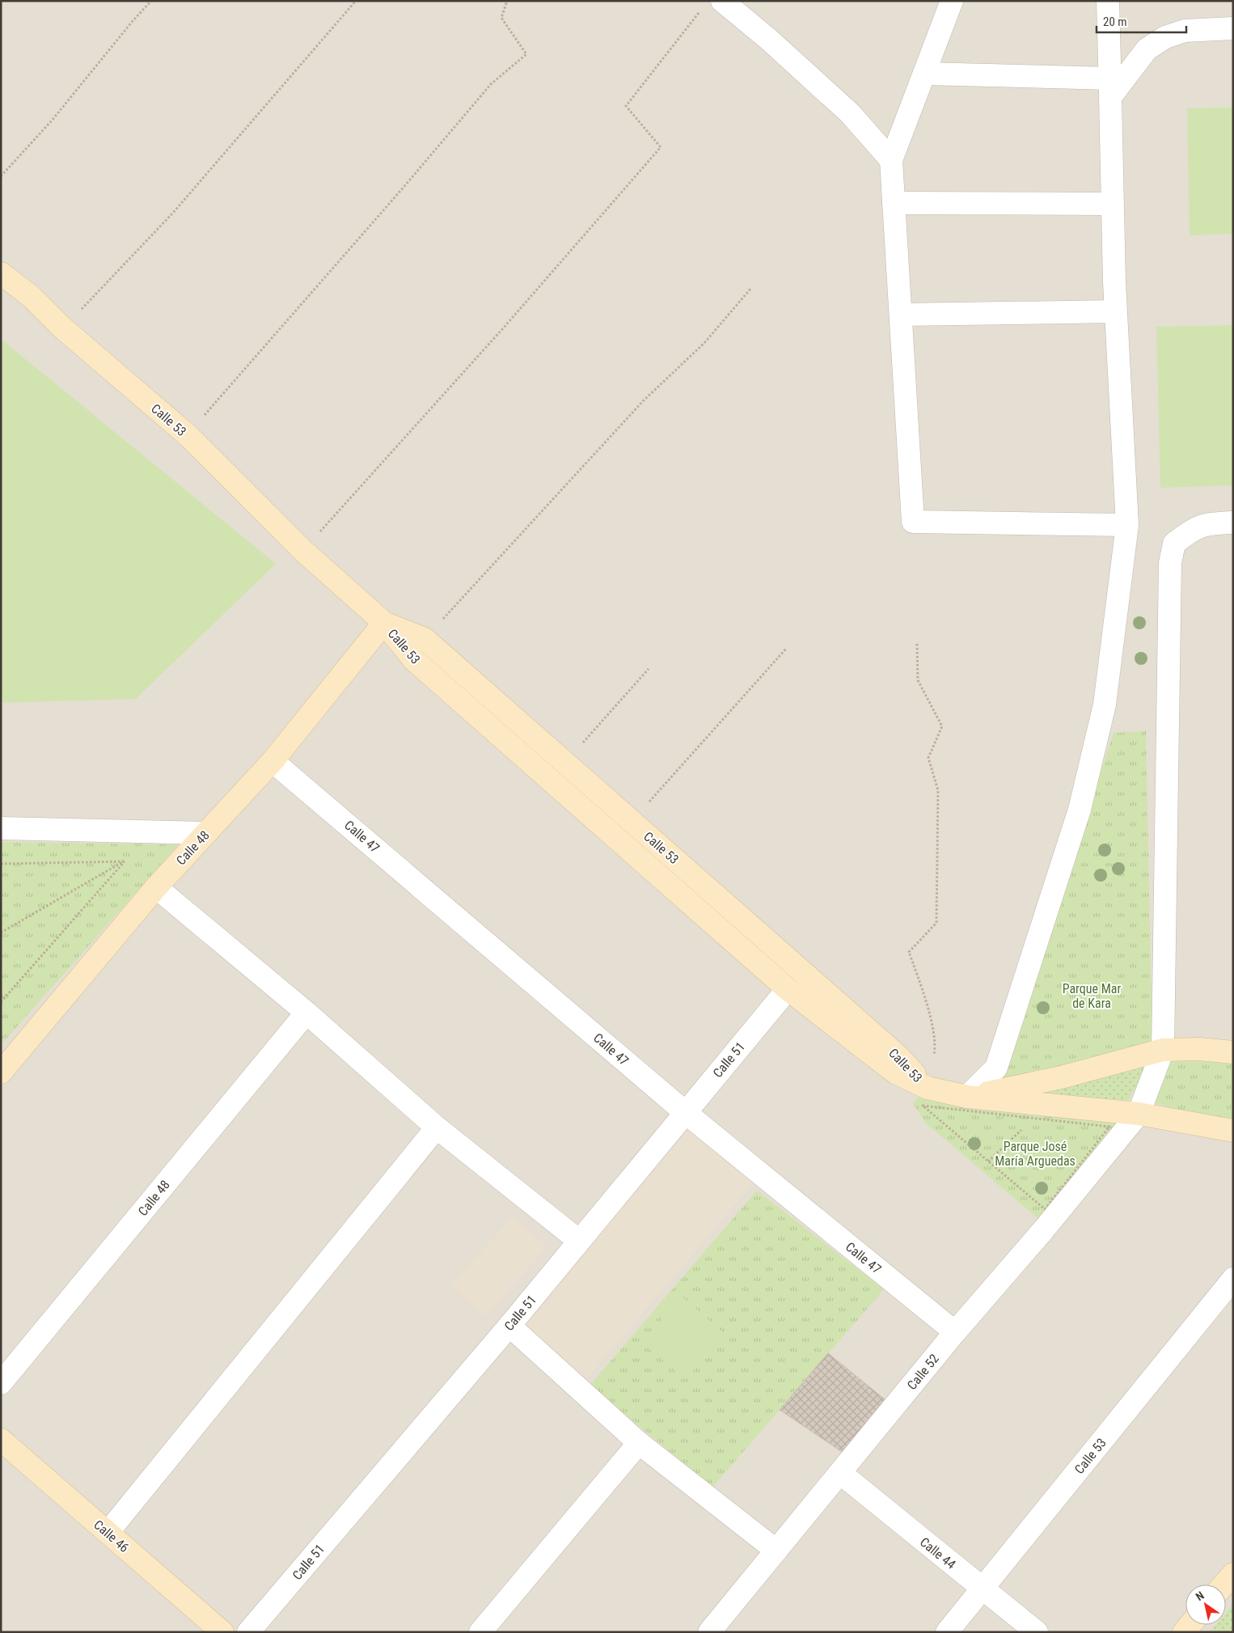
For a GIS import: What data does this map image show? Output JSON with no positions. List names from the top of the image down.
{
  "streets": {
    "street": [
      "Calle 53",
      "Calle 47",
      "Calle 48",
      "Calle 51",
      "Calle 52",
      "Calle 46",
      "Calle 44"
    ]
  },
  "crossings": [
    ["Calle 53", "Calle 48"],
    ["Calle 53", "Calle 51"],
    ["Calle 53", "Calle 52"],
    ["Calle 53", "Calle 44"],
    ["Calle 47", "Calle 48"],
    ["Calle 47", "Calle 51"],
    ["Calle 47", "Calle 52"],
    ["Calle 52", "Calle 44"]
  ],
  "parks": ["Parque Mar de Kara", "Parque José María Arguedas"],
  "scale_bar": "20 m",
  "north": "top left"
}
